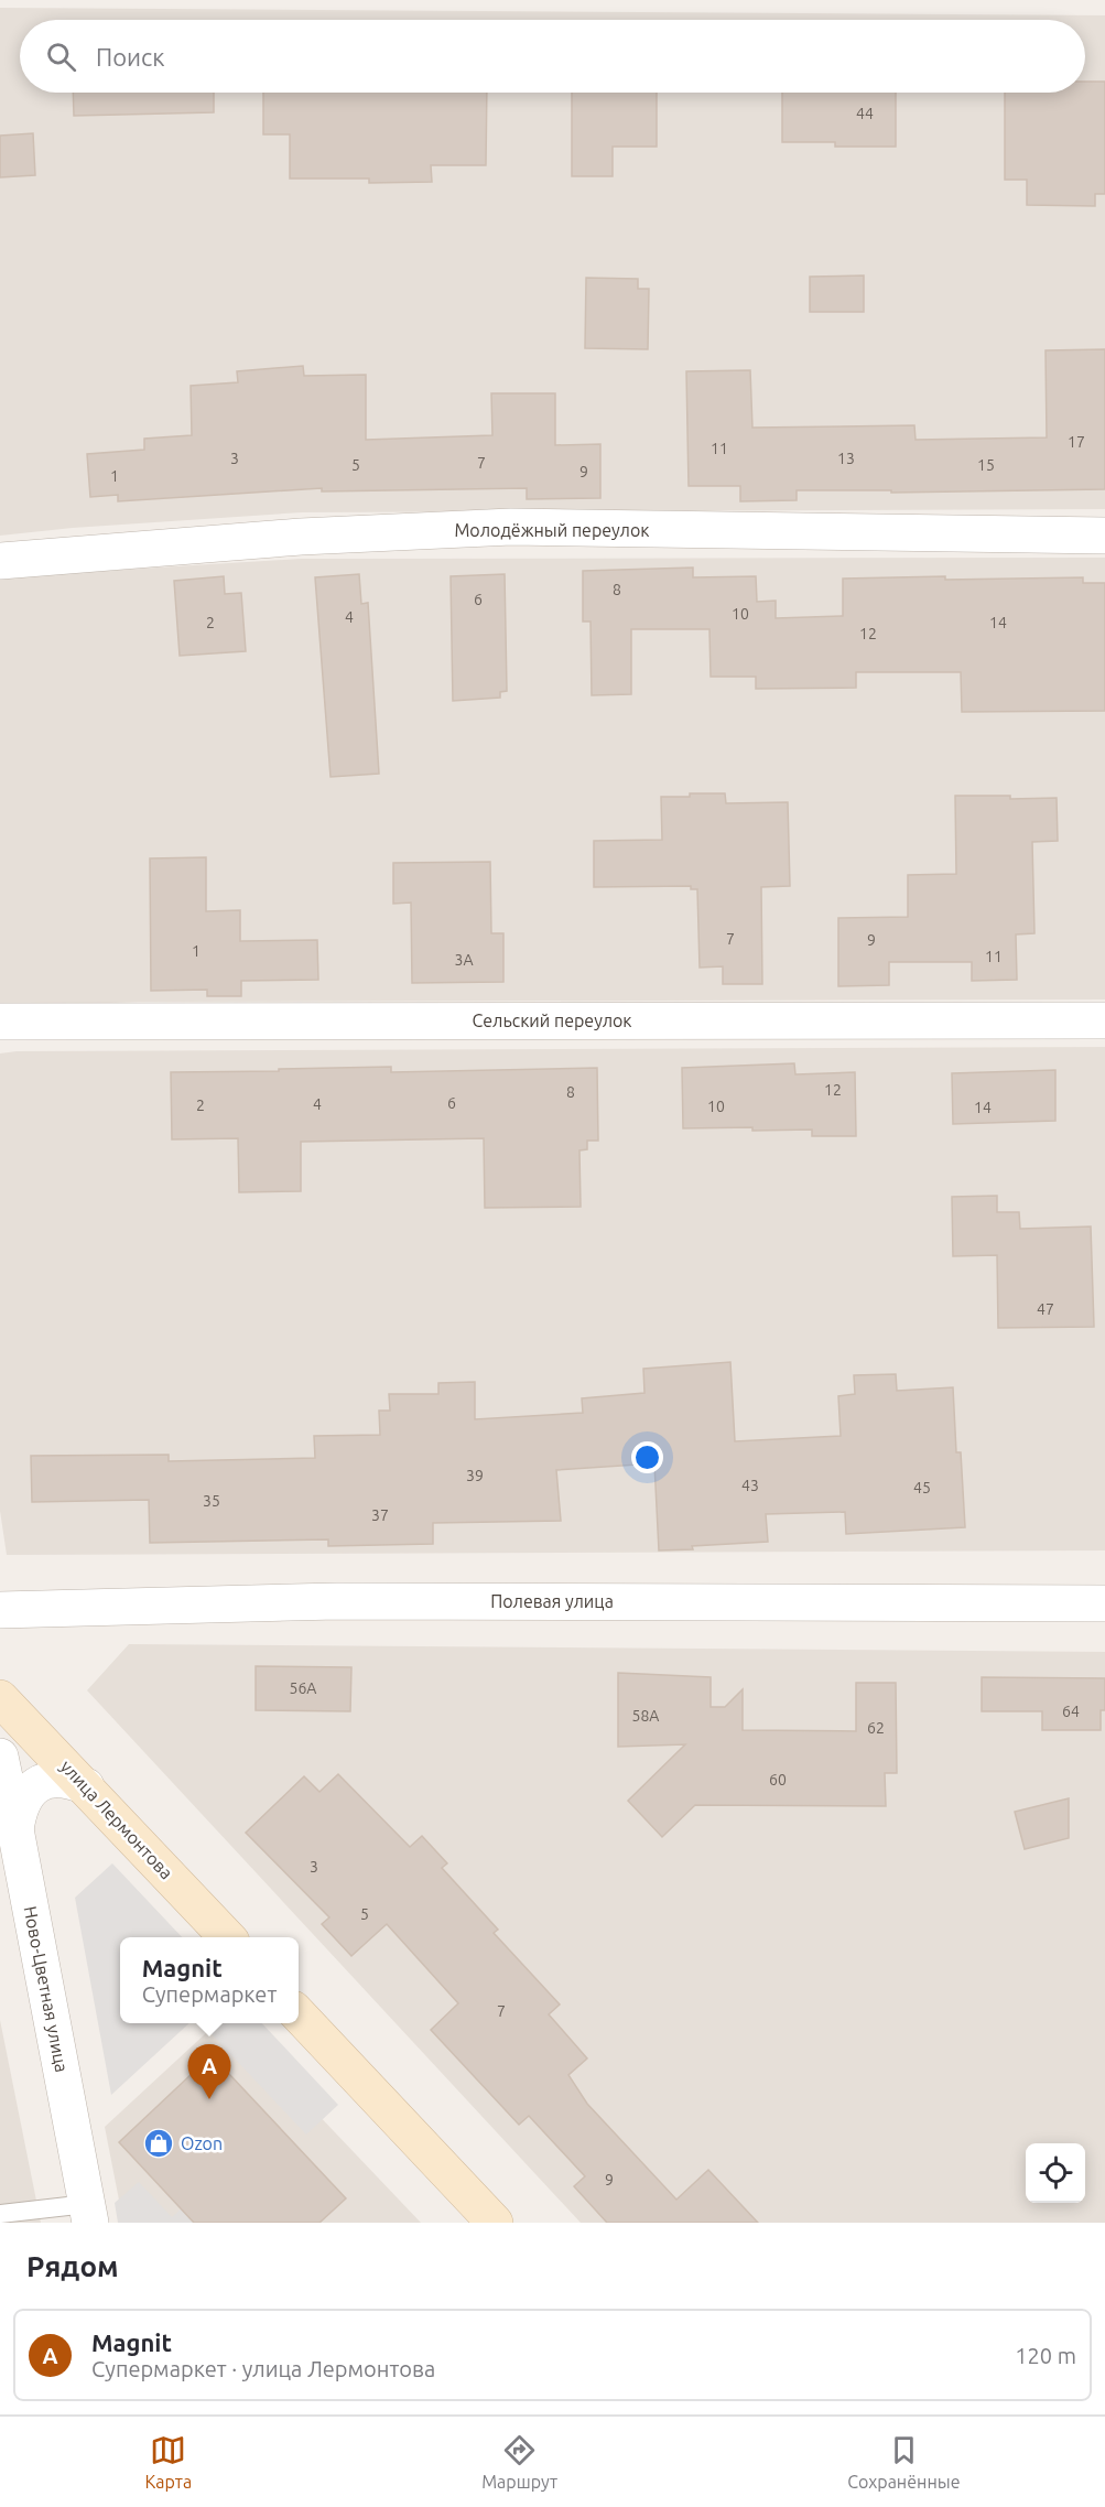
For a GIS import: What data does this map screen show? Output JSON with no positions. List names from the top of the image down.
{
  "streets": {
    "main road": ["улица Лермонтова"],
    "street": [
      "Молодёжный переулок",
      "Сельский переулок",
      "Полевая улица",
      "Ново-Цветная улица"
    ]
  },
  "places": {
    "shop": ["Ozon"]
  },
  "house_numbers": [
    "44",
    "17",
    "11",
    "3",
    "13",
    "7",
    "5",
    "15",
    "9",
    "1",
    "8",
    "6",
    "10",
    "4",
    "2",
    "14",
    "12",
    "7",
    "9",
    "1",
    "11",
    "3А",
    "12",
    "8",
    "6",
    "4",
    "2",
    "10",
    "14",
    "47",
    "39",
    "43",
    "45",
    "35",
    "37",
    "56А",
    "64",
    "58А",
    "62",
    "60",
    "3",
    "5",
    "7",
    "9"
  ],
  "page": {
    "search": "Поиск",
    "popup": ["Magnit", "Супермаркет"],
    "pins": "A",
    "heading": "Рядом",
    "list": [
      {
        "mark": "A",
        "name": "Magnit",
        "note": "Супермаркет · улица Лермонтова",
        "value": "120 m"
      }
    ],
    "nav": ["Карта", "Маршрут", "Сохранённые"]
  }
}
